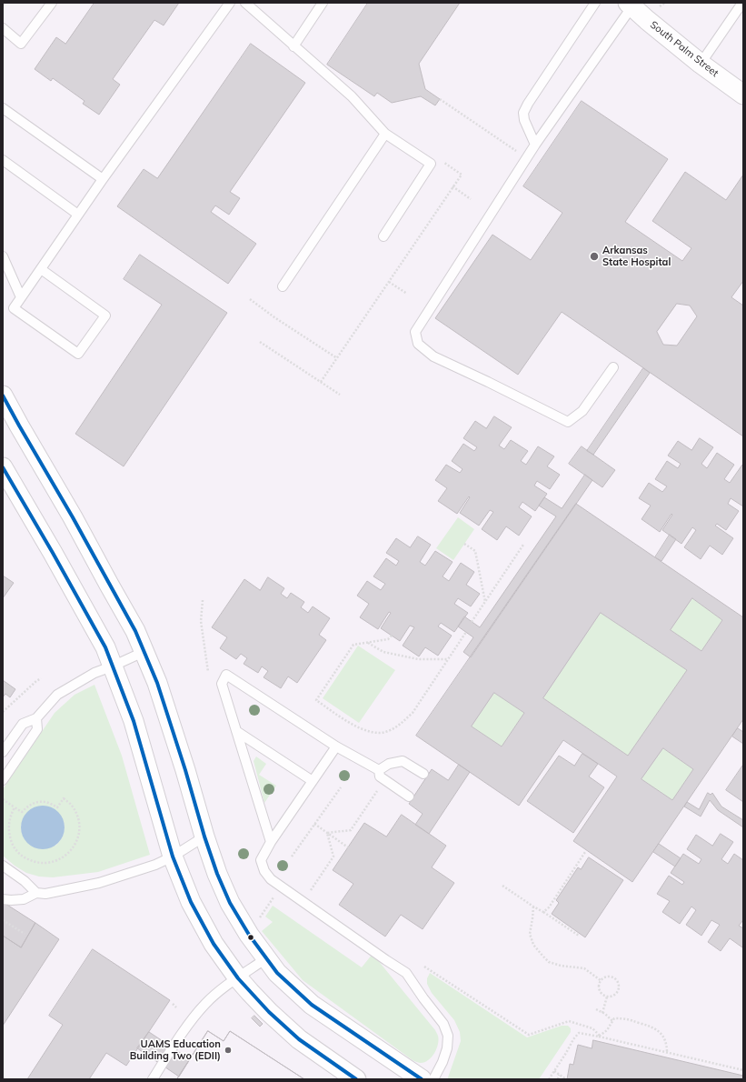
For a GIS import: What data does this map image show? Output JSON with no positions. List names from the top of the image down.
{
  "streets": {
    "street": ["South Palm Street"]
  },
  "places": ["Arkansas State Hospital", "UAMS Education Building Two (EDII)"]
}
